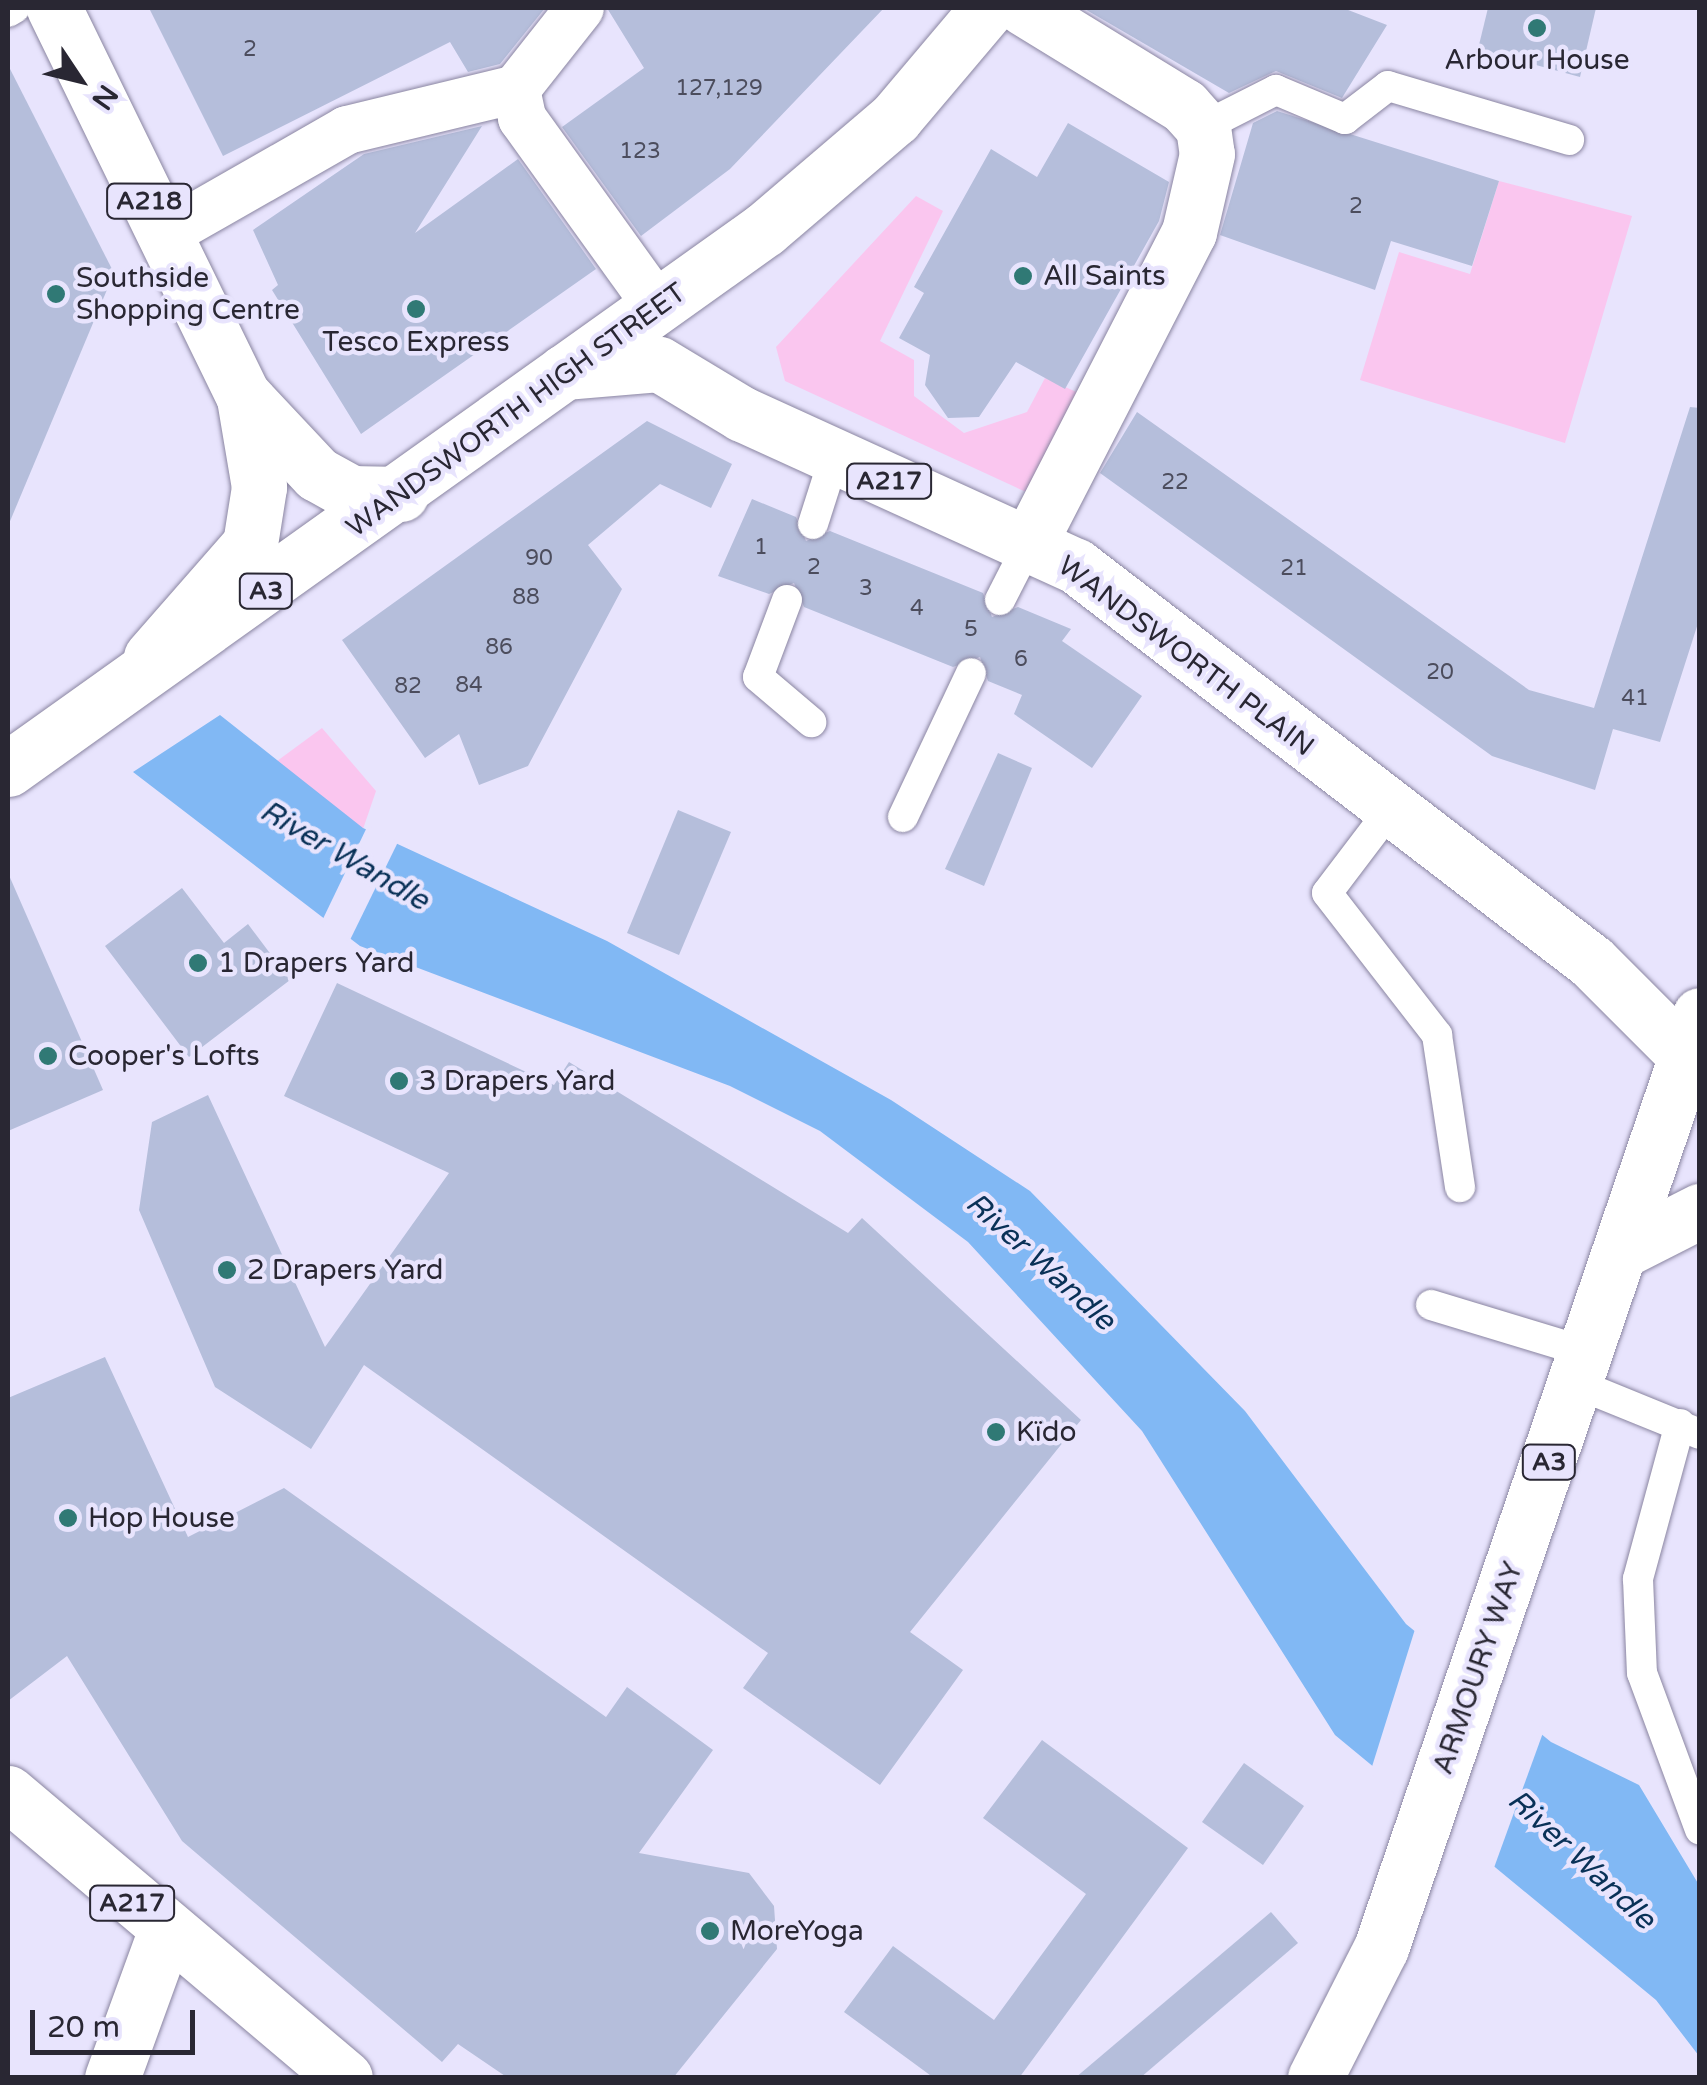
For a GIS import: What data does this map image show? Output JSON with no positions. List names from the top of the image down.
{
  "streets": {
    "main road": [
      "A218",
      "WANDSWORTH HIGH STREET",
      "A217",
      "A3",
      "WANDSWORTH PLAIN",
      "ARMOURY WAY"
    ]
  },
  "crossings": [
    ["A218", "WANDSWORTH HIGH STREET"],
    ["WANDSWORTH HIGH STREET", "WANDSWORTH PLAIN"],
    ["WANDSWORTH PLAIN", "ARMOURY WAY"]
  ],
  "water": ["River Wandle"],
  "places": [
    "Arbour House",
    "All Saints",
    "Southside Shopping Centre",
    "Tesco Express",
    "1 Drapers Yard",
    "Cooper's Lofts",
    "3 Drapers Yard",
    "2 Drapers Yard",
    "Kïdo",
    "Hop House",
    "MoreYoga"
  ],
  "house_numbers": [
    "2",
    "127,129",
    "123",
    "2",
    "22",
    "1",
    "90",
    "2",
    "21",
    "3",
    "88",
    "4",
    "5",
    "86",
    "6",
    "20",
    "84",
    "82",
    "41"
  ],
  "scale_bar": "20 m",
  "north": "bottom right"
}
